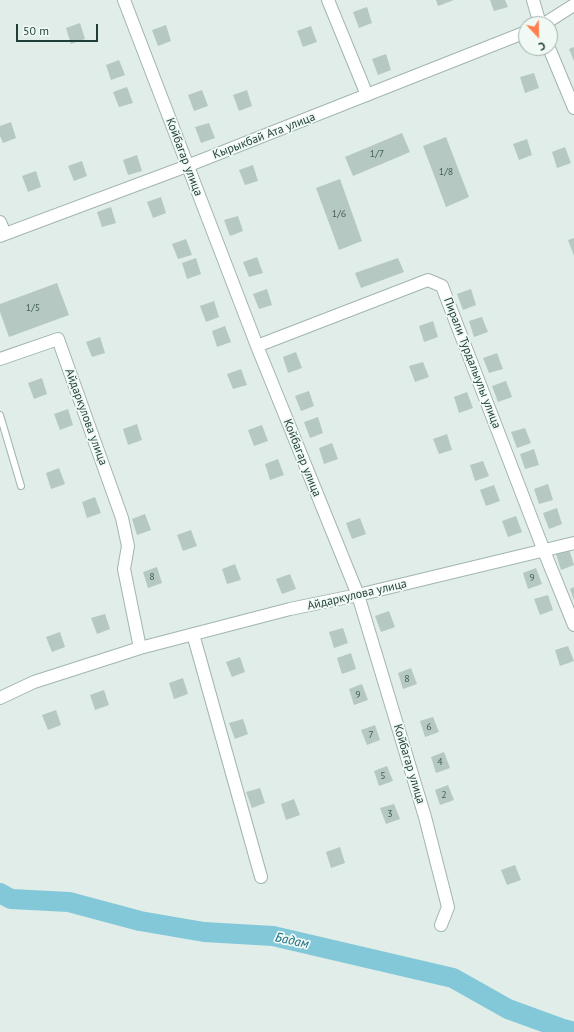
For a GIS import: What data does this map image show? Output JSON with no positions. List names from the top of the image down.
{
  "streets": {
    "street": [
      "Кырыкбай Ата улица",
      "Койбагар улица",
      "Пирали Турдалыулы улица",
      "Айдаркулова улица"
    ]
  },
  "crossings": [
    ["Кырыкбай Ата улица", "Койбагар улица"],
    ["Койбагар улица", "Пирали Турдалыулы улица"],
    ["Койбагар улица", "Айдаркулова улица"],
    ["Пирали Турдалыулы улица", "Айдаркулова улица"]
  ],
  "water": ["Бадам"],
  "house_numbers": [
    "1/7",
    "1/8",
    "1/6",
    "1/5",
    "8",
    "9",
    "8",
    "9",
    "6",
    "7",
    "4",
    "5",
    "2",
    "3"
  ],
  "scale_bar": "50 m",
  "north": "bottom"
}
